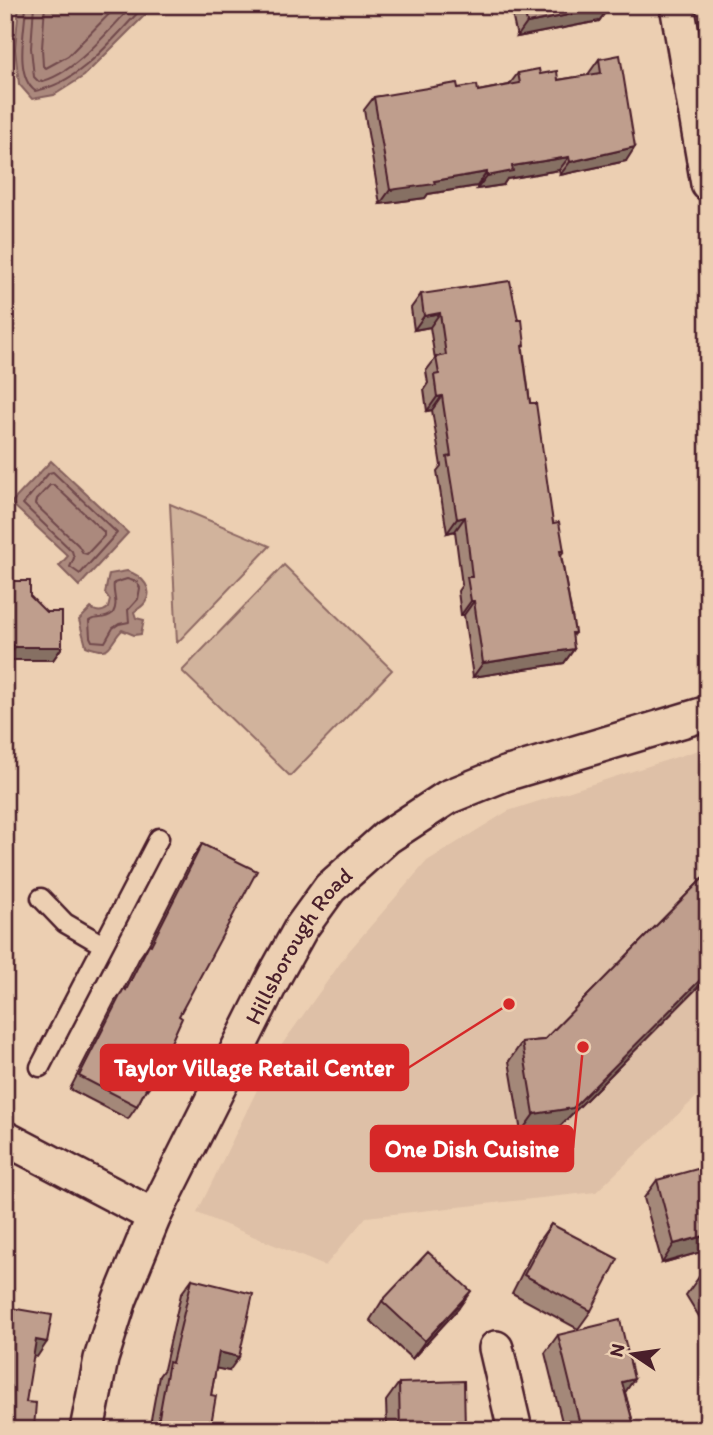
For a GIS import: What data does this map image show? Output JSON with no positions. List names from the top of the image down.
{
  "streets": {
    "street": ["Hillsborough Road"]
  },
  "places": ["Taylor Village Retail Center", "One Dish Cuisine"],
  "north": "left"
}
